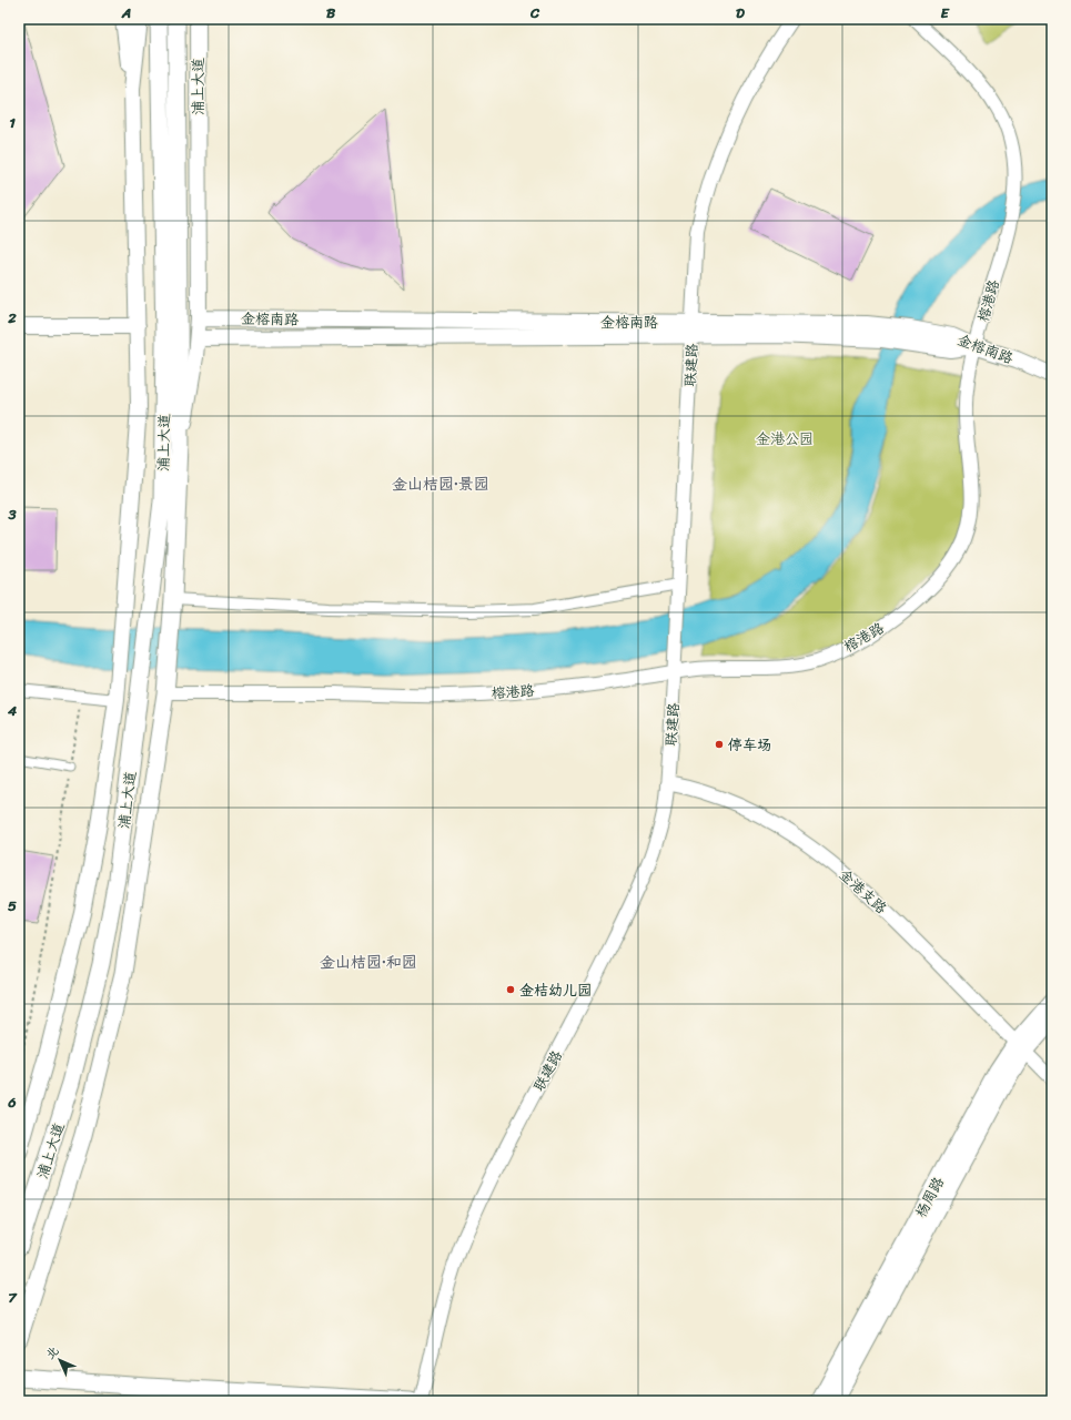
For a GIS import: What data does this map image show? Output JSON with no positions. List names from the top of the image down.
{
  "streets": {
    "main road": ["浦上大道", "金榕南路", "杨周路"],
    "street": ["榕港路", "联建路", "金港支路"]
  },
  "crossings": [
    ["浦上大道", "榕港路"],
    ["浦上大道", "金榕南路"],
    ["榕港路", "金榕南路"],
    ["榕港路", "联建路"],
    ["金榕南路", "联建路"],
    ["联建路", "金港支路"],
    ["金港支路", "杨周路"]
  ],
  "districts": ["金山桔园·景园", "金山桔园·和园"],
  "parks": ["金港公园"],
  "places": ["停车场", "金桔幼儿园"],
  "north": "top left",
  "grid": {
    "columns": [
      "A",
      "B",
      "C",
      "D",
      "E"
    ],
    "rows": [
      "1",
      "2",
      "3",
      "4",
      "5",
      "6",
      "7"
    ]
  }
}
